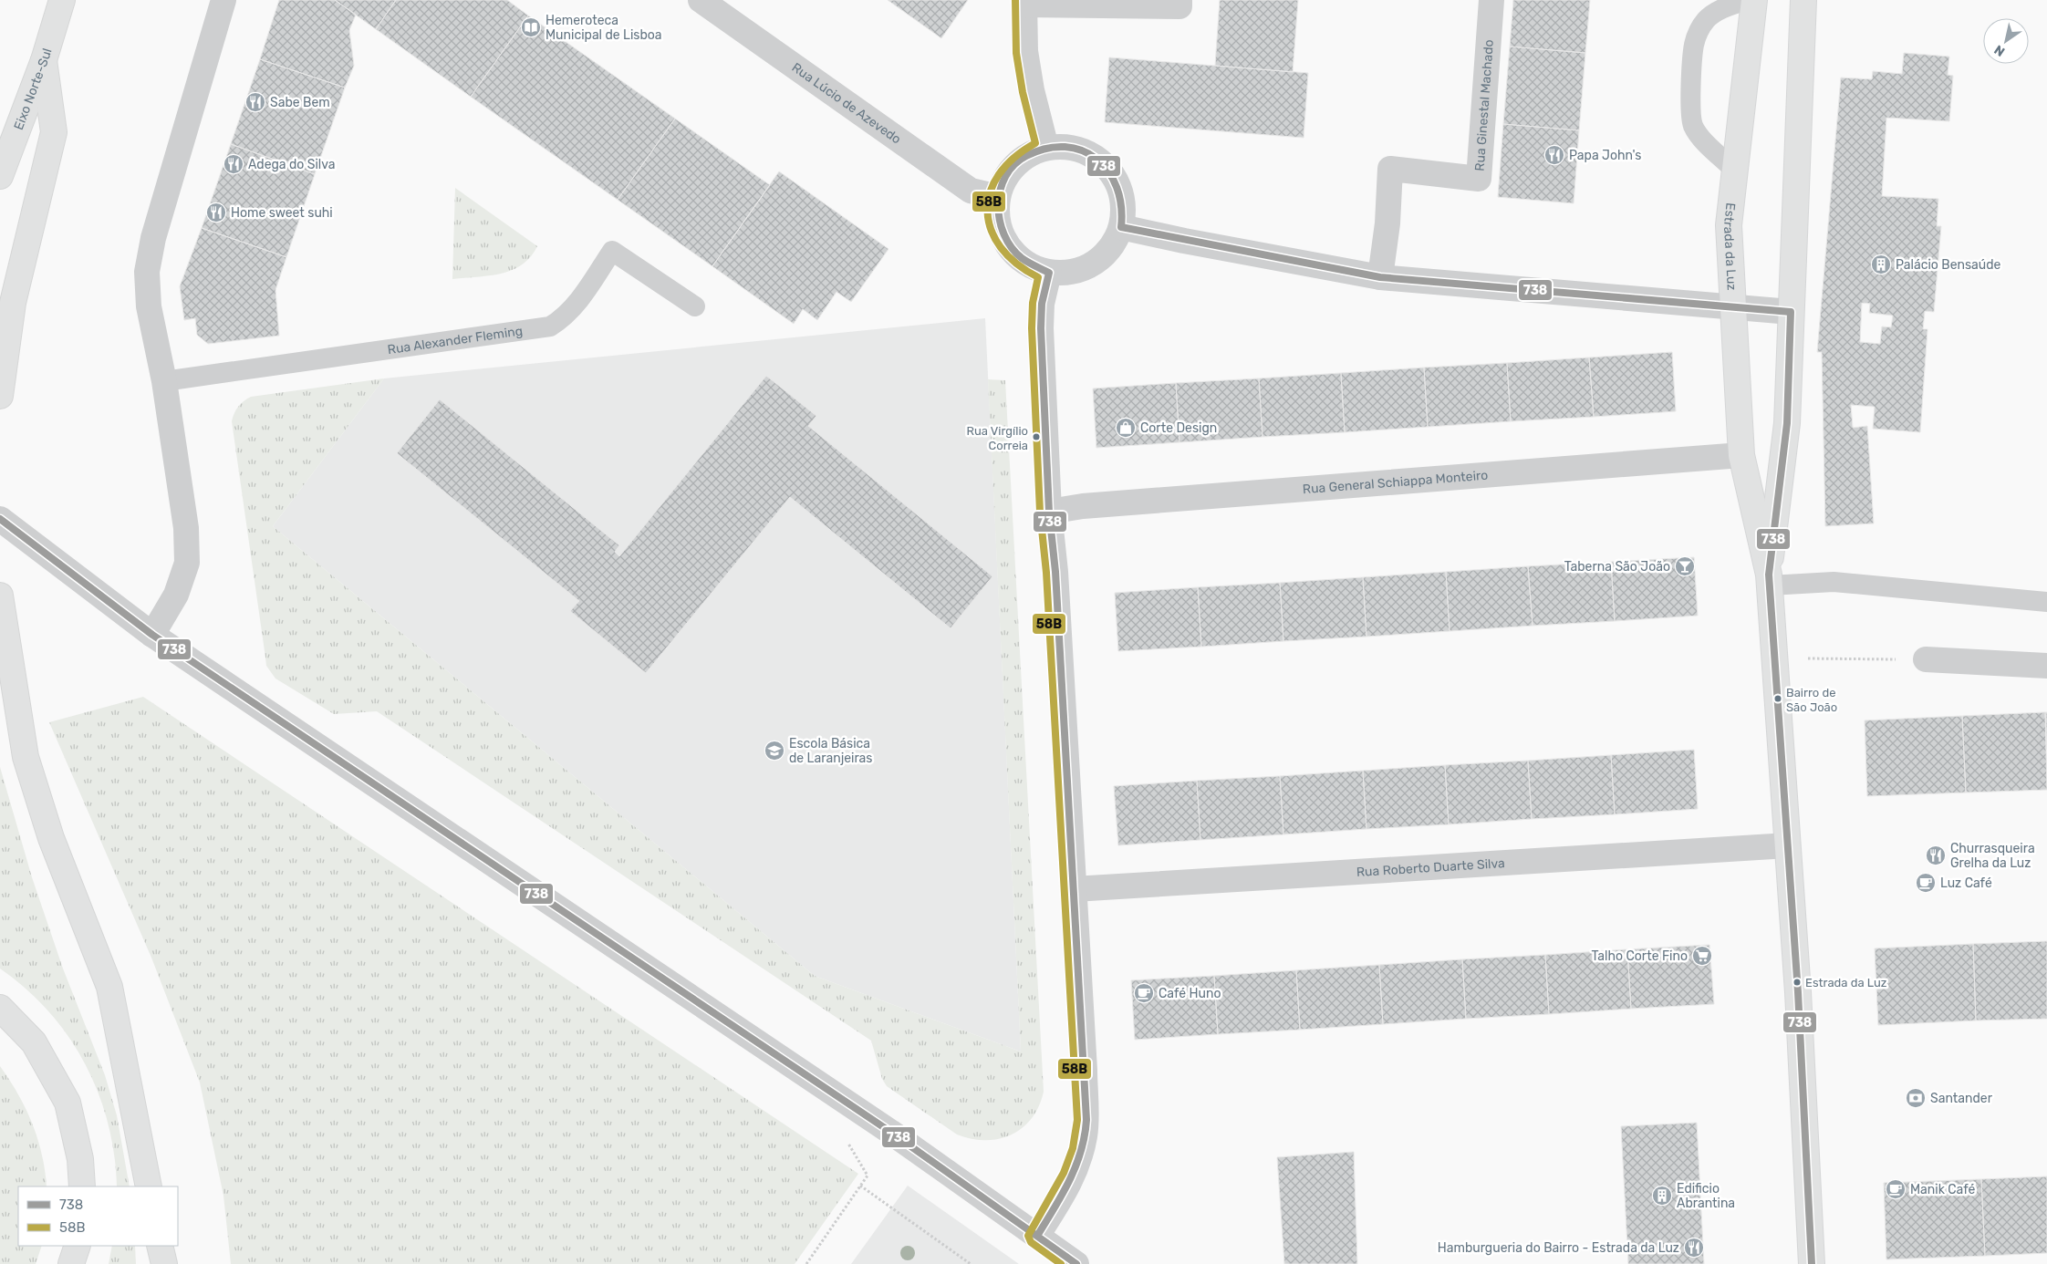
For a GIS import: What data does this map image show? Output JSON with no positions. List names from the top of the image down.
{
  "streets": {
    "main road": ["Eixo Norte-Sul", "Estrada da Luz"],
    "street": [
      "Rua Lúcio de Azevedo",
      "Rua Ginestal Machado",
      "Rua General Schiappa Monteiro",
      "Rua Roberto Duarte Silva"
    ],
    "lane": ["Rua Alexander Fleming"]
  },
  "crossings": [
    ["Estrada da Luz", "Rua General Schiappa Monteiro"],
    ["Estrada da Luz", "Rua Roberto Duarte Silva"]
  ],
  "places": {
    "library": ["Hemeroteca Municipal de Lisboa"],
    "restaurant": [
      "Sabe Bem",
      "Papa John's",
      "Adega do Silva",
      "Home sweet suhi",
      "Churrasqueira Grelha da Luz",
      "Hamburgueria do Bairro - Estrada da Luz"
    ],
    "building": ["Palácio Bensaúde", "Edificio Abrantina"],
    "shop": ["Corte Design"],
    "other": ["Rua Virgílio Correia", "Bairro de São João", "Estrada da Luz"],
    "bar": ["Taberna São João"],
    "school or university": ["Escola Básica de Laranjeiras"],
    "cafe": ["Luz Café", "Café Huno", "Manik Café"],
    "supermarket": ["Talho Corte Fino"],
    "bank": ["Santander"]
  },
  "lines": ["transit line 58B", "transit line 738"],
  "legend": ["738", "58B"],
  "north": "bottom left"
}
